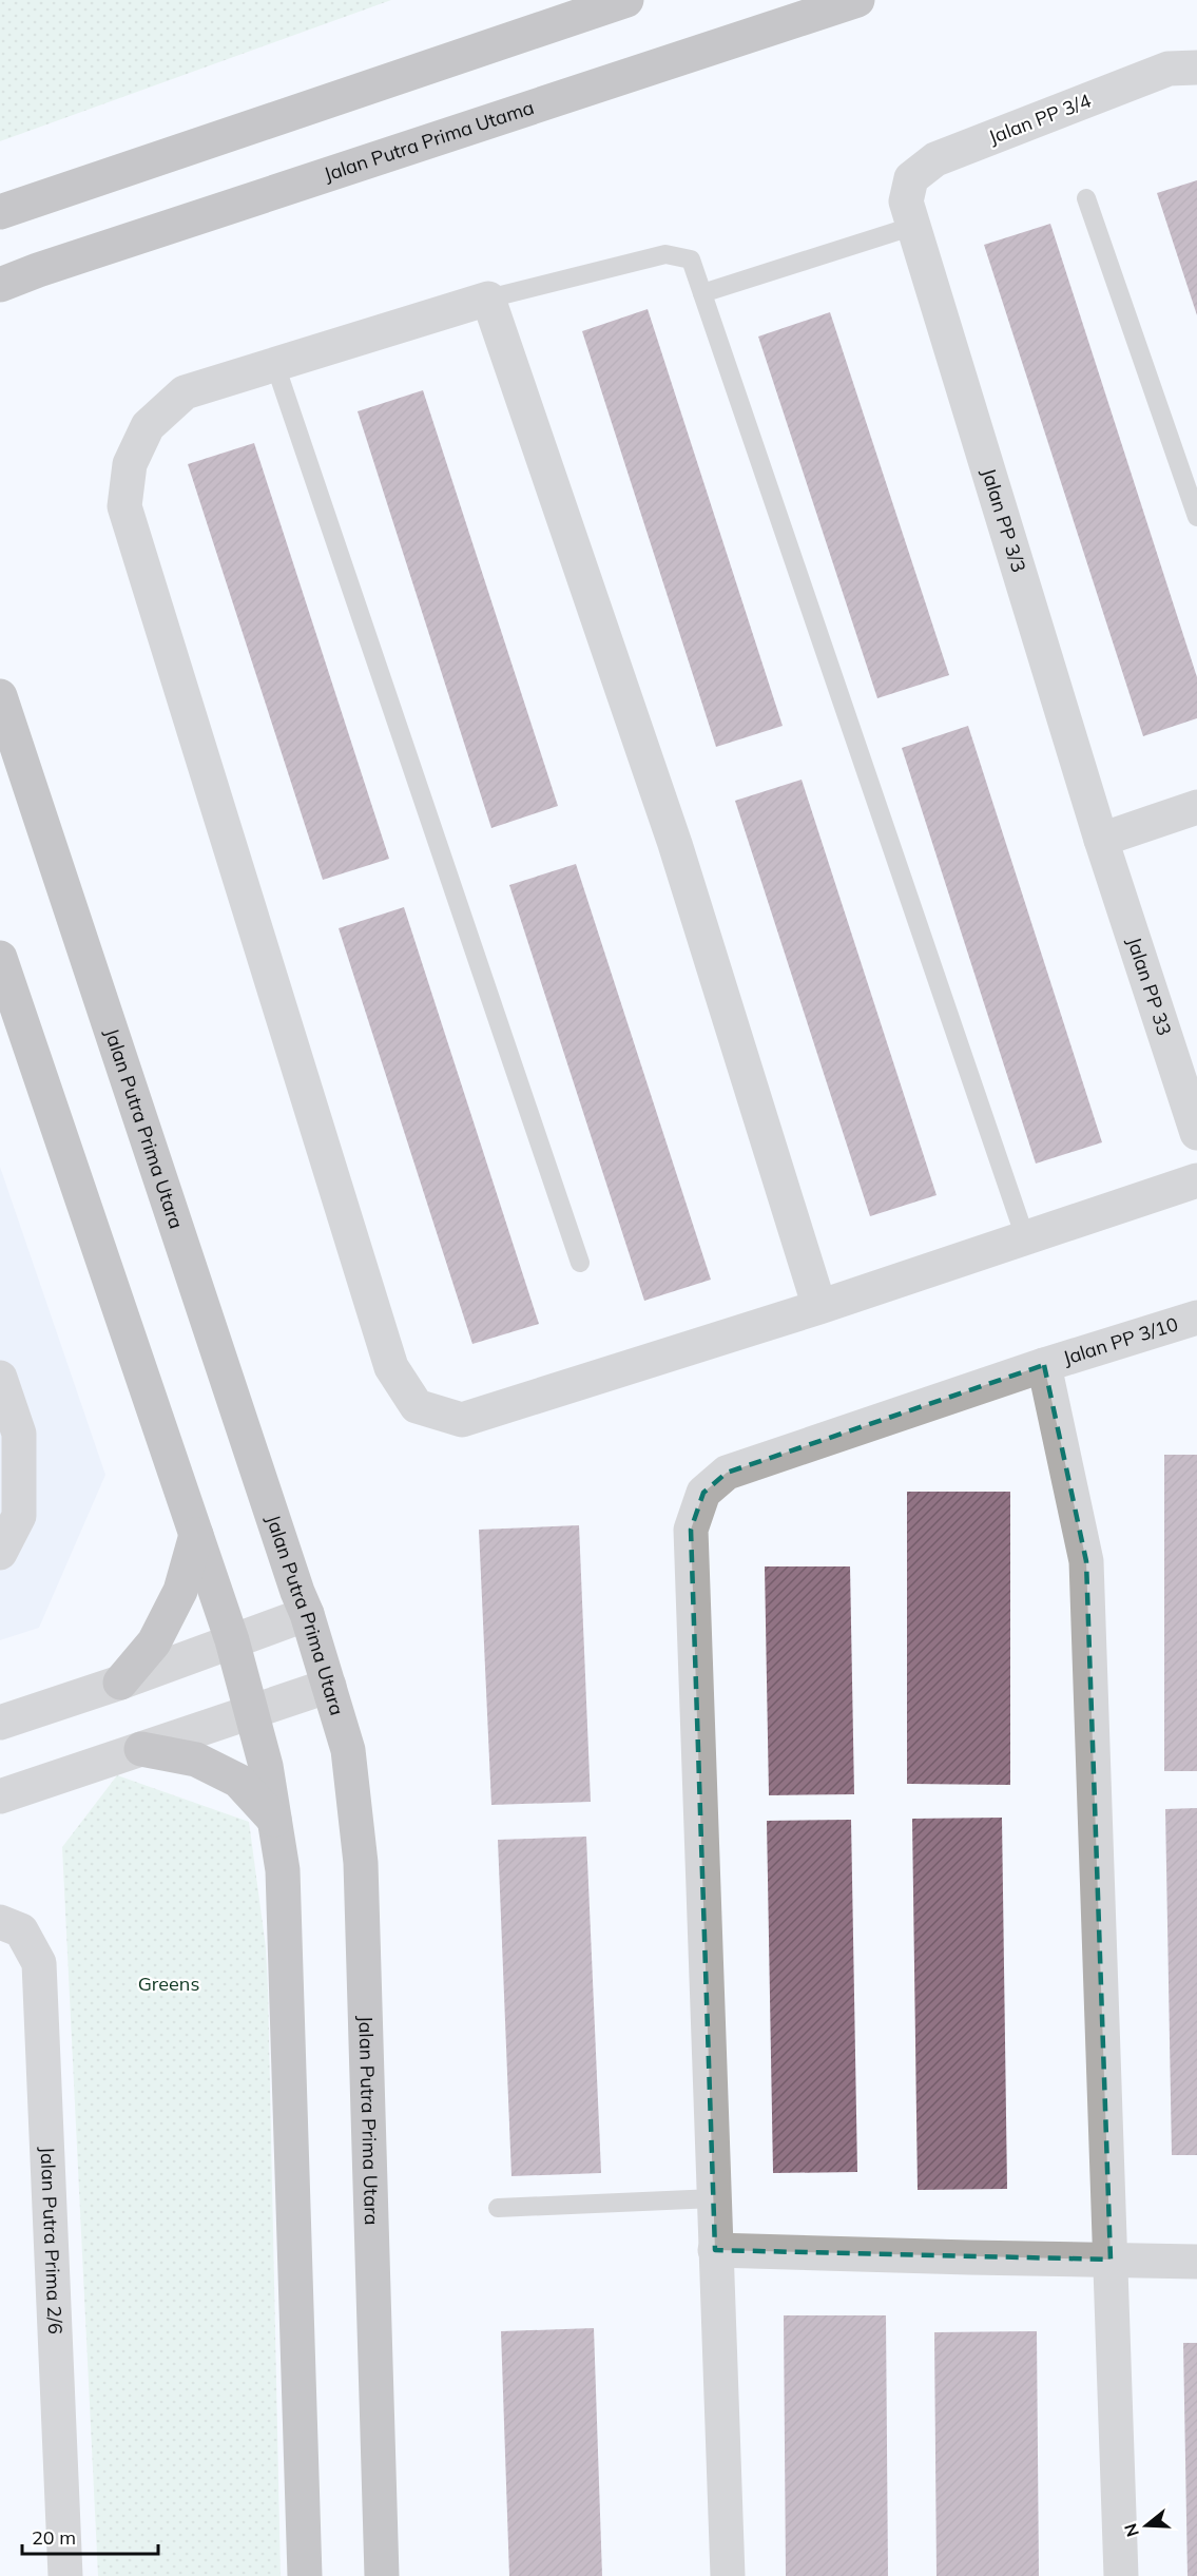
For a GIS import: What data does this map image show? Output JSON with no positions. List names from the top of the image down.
{
  "streets": {
    "main road": ["Jalan Putra Prima Utama", "Jalan Putra Prima Utara"],
    "street": [
      "Jalan PP 3/4",
      "Jalan PP 3/3",
      "Jalan PP 33",
      "Jalan PP 3/10",
      "Jalan Putra Prima 2/6"
    ]
  },
  "crossings": [
    ["Jalan PP 3/4", "Jalan PP 3/3"],
    ["Jalan PP 3/3", "Jalan PP 33"]
  ],
  "parks": ["Greens"],
  "scale_bar": "20 m",
  "north": "left"
}
